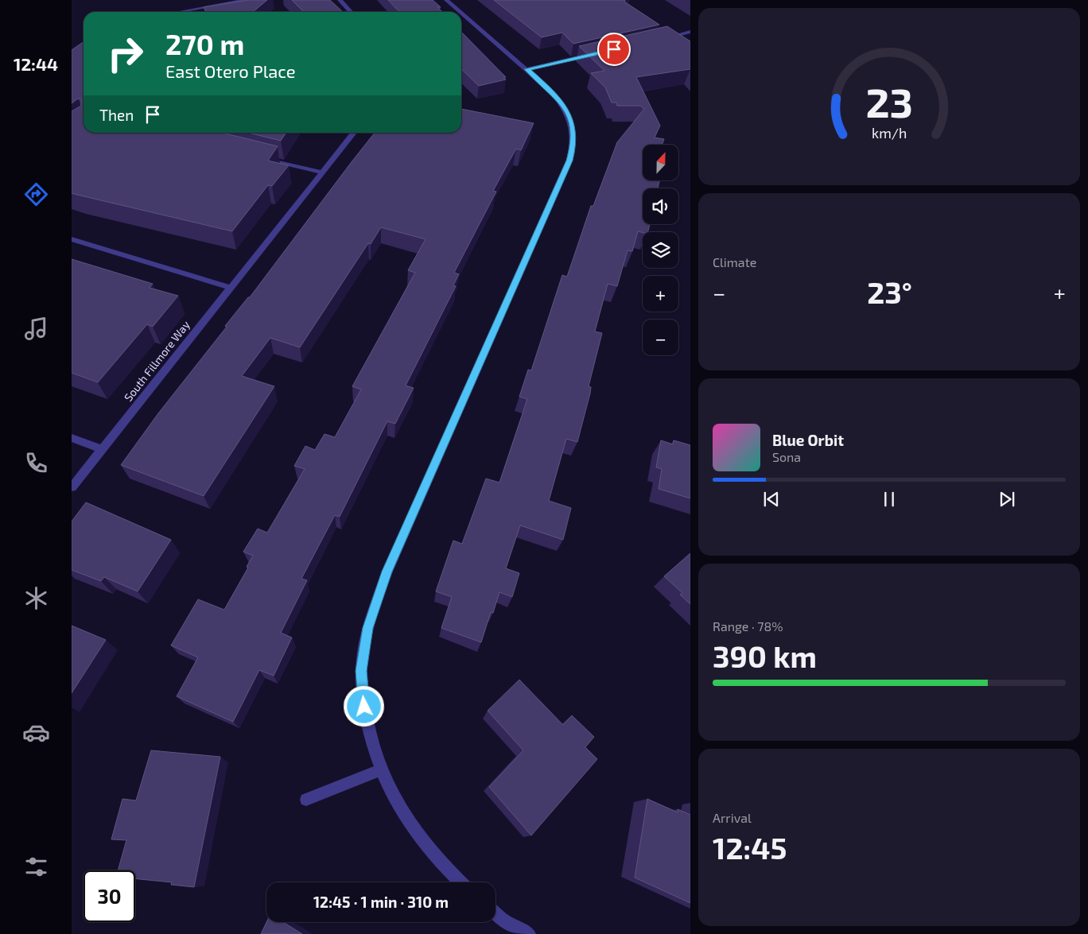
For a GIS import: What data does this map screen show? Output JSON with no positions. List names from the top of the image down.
{
  "streets": {
    "street": ["South Fillmore Way"]
  },
  "north": "top",
  "page": {
    "tabs": "12:44",
    "turn": ["270 m", "East Otero Place"],
    "then": "Then",
    "map_buttons": ["+", "−"],
    "tile": [
      "Climate",
      ["Range · 78%", "390 km"],
      ["Arrival", "12:45"]
    ],
    "heat": ["−", "23°", "+"],
    "song": ["Blue Orbit", "Sona"],
    "limit": "30",
    "trip": "12:45 · 1 min · 310 m",
    "gauge": ["23", "km/h"]
  }
}
